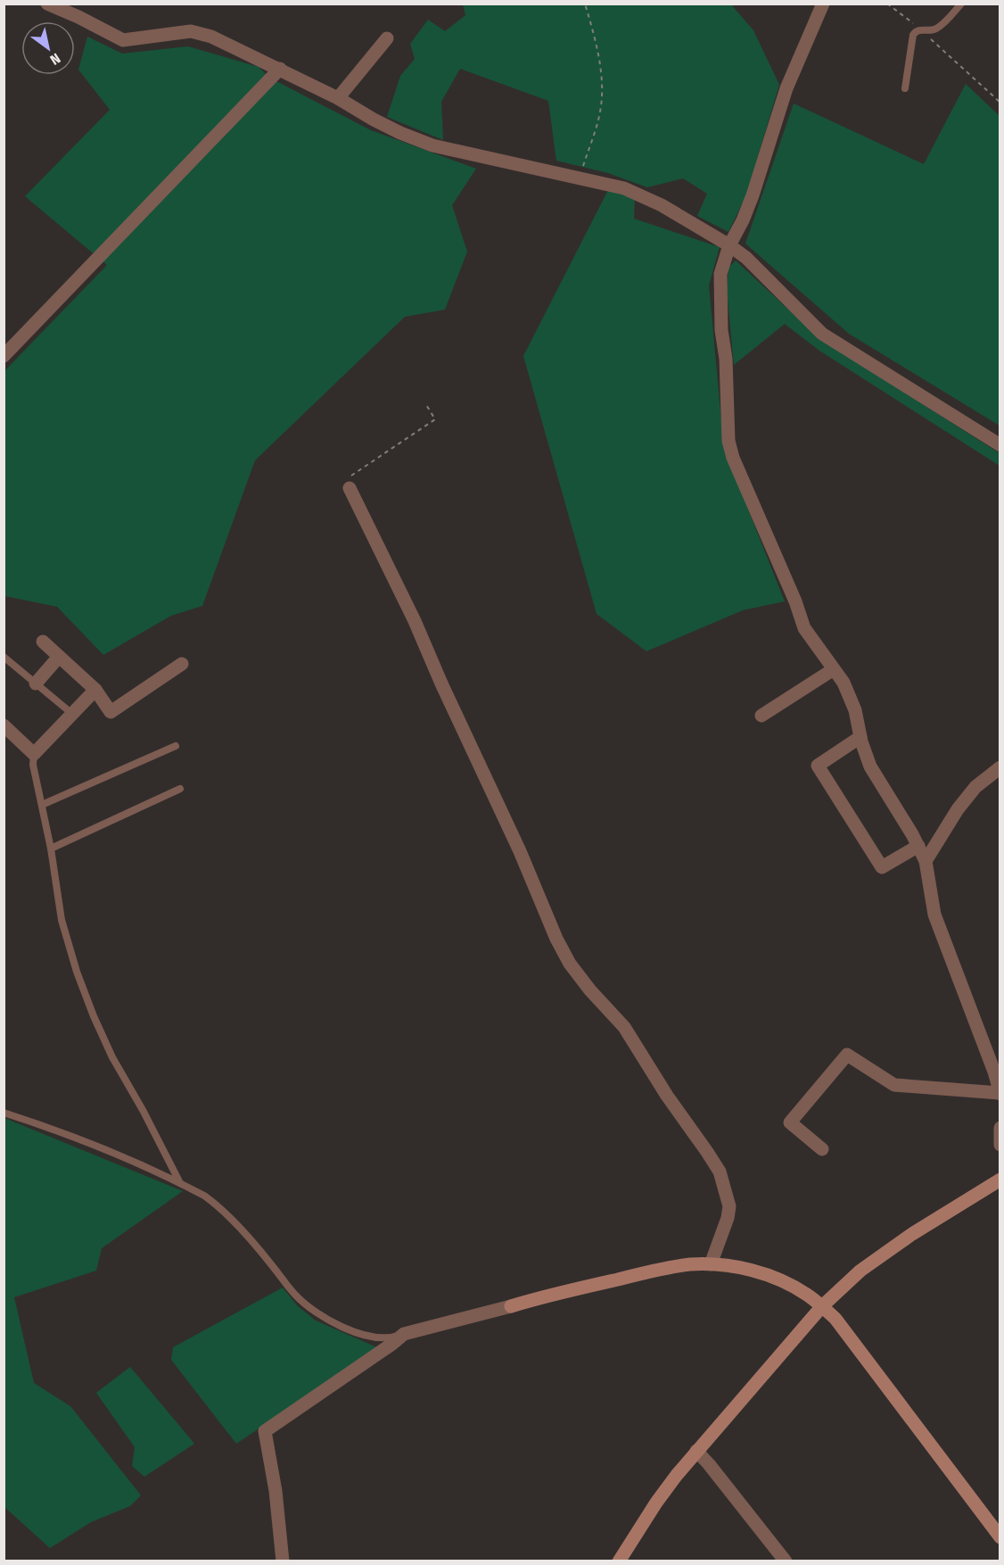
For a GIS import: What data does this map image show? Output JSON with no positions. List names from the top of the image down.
{
  "north": "bottom right"
}
